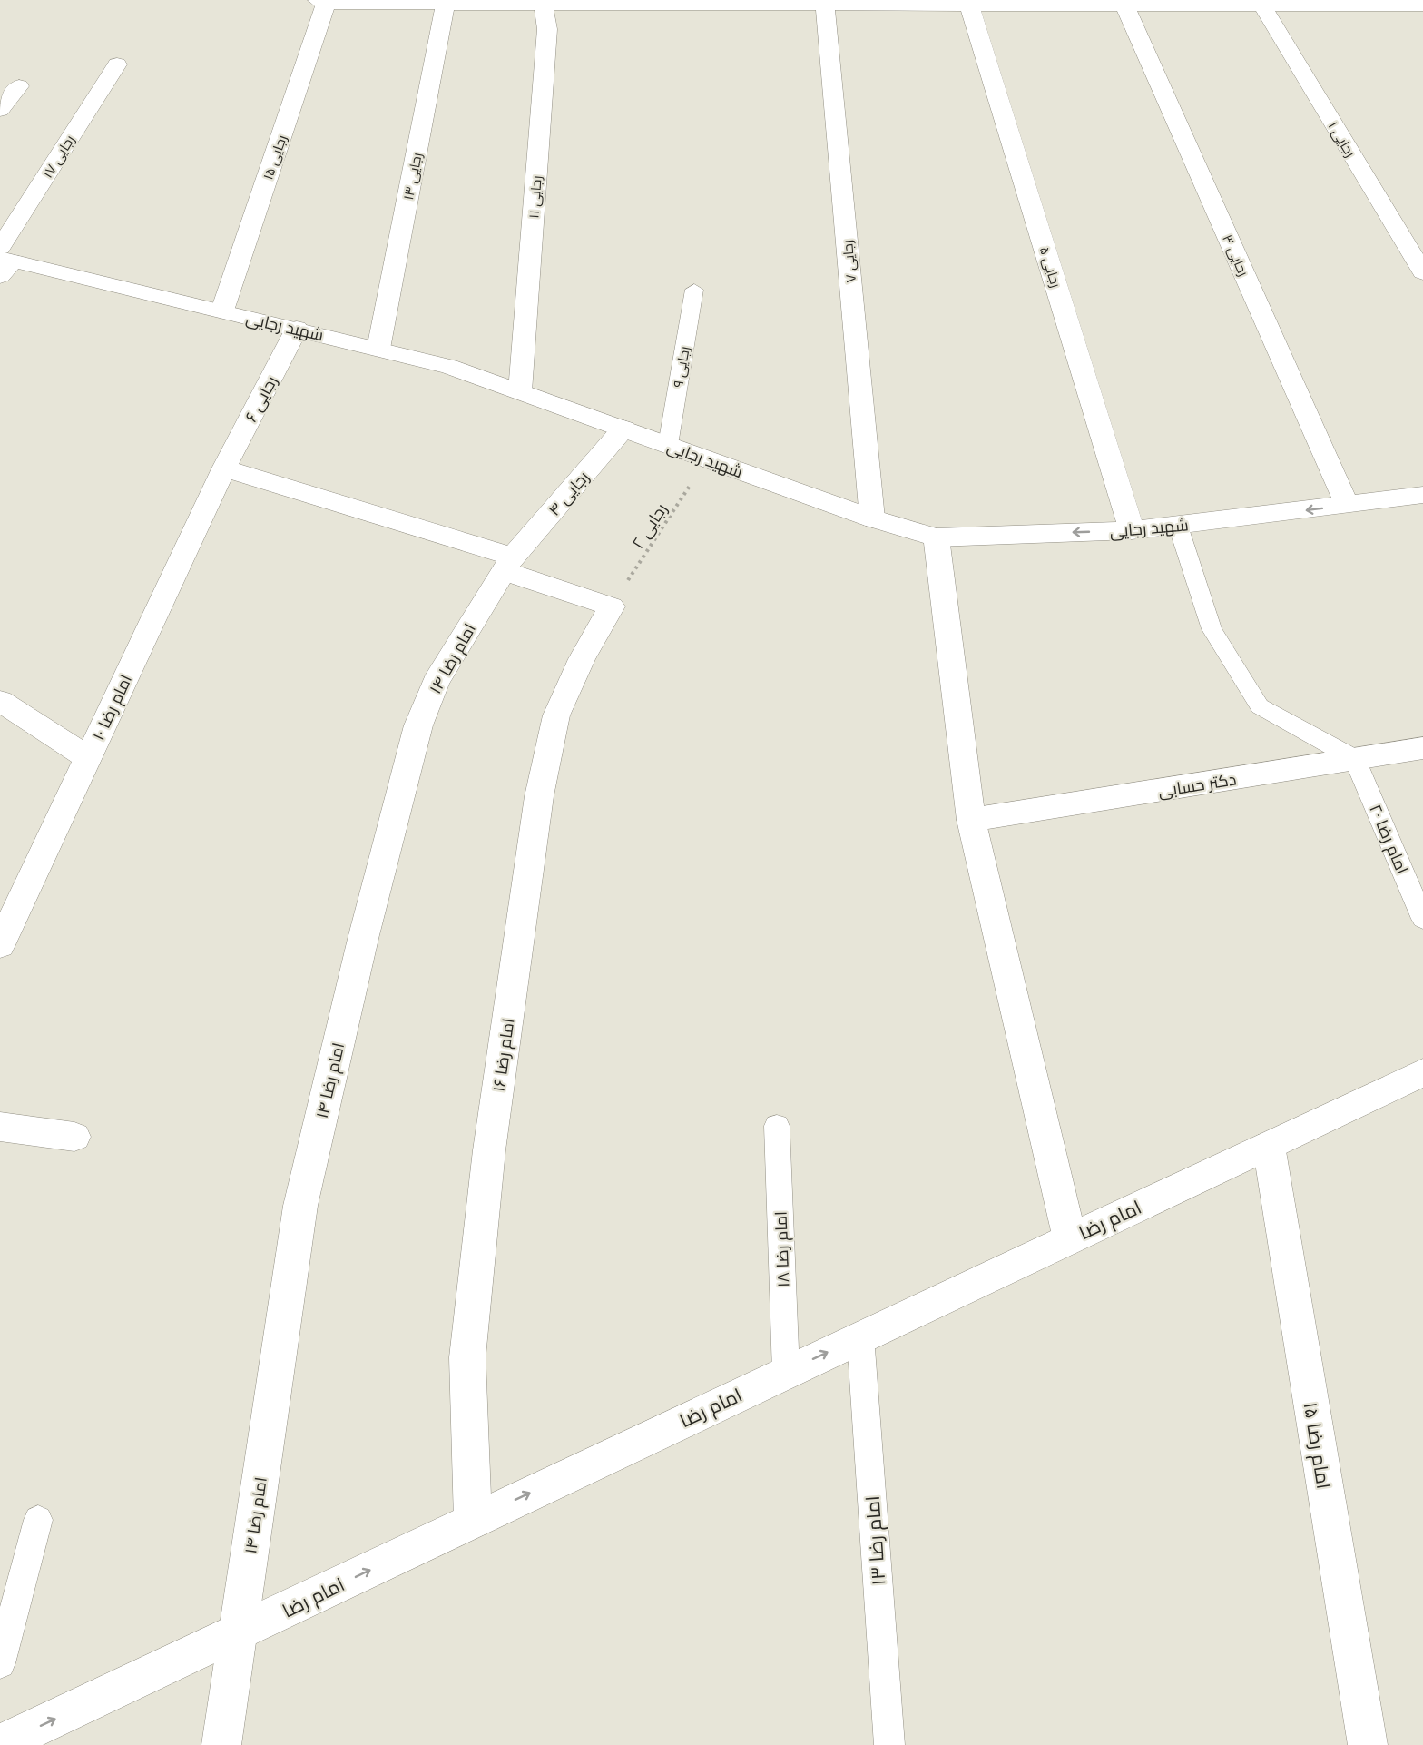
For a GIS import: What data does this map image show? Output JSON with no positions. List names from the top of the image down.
{
  "streets": {
    "street": [
      "رجایی ۱",
      "رجایی ۱۷",
      "رجایی ۱۵",
      "رجایی ۱۳",
      "رجایی ۱۱",
      "رجایی ۳",
      "رجایی ۷",
      "رجایی ۵",
      "شهید رجایی",
      "رجایی ۶",
      "رجایی ۴",
      "امام رضا ۱۴",
      "امام رضا ۱۰",
      "دکتر حسابی",
      "امام رضا ۱۶",
      "امام رضا",
      "امام رضا ۱۵"
    ],
    "lane": [
      "رجایی ۹",
      "امام رضا ۲۰",
      "امام رضا ۱۸",
      "امام رضا ۱۳"
    ],
    "path": ["رجایی ۲"]
  },
  "crossings": [
    ["رجایی ۱۷", "شهید رجایی"],
    ["رجایی ۱۵", "شهید رجایی"],
    ["رجایی ۱۳", "شهید رجایی"],
    ["رجایی ۱۱", "شهید رجایی"],
    ["رجایی ۳", "شهید رجایی"],
    ["رجایی ۷", "شهید رجایی"],
    ["رجایی ۵", "شهید رجایی"],
    ["شهید رجایی", "رجایی ۹"],
    ["شهید رجایی", "رجایی ۶"],
    ["شهید رجایی", "رجایی ۴"],
    ["شهید رجایی", "رجایی ۲"],
    ["رجایی ۶", "امام رضا ۱۰"],
    ["رجایی ۴", "امام رضا ۱۴"],
    ["رجایی ۲", "امام رضا ۱۶"],
    ["امام رضا ۱۴", "امام رضا"],
    ["دکتر حسابی", "امام رضا ۲۰"],
    ["امام رضا ۱۶", "امام رضا"],
    ["امام رضا", "امام رضا ۱۸"],
    ["امام رضا", "امام رضا ۱۵"],
    ["امام رضا", "امام رضا ۱۳"]
  ],
  "one_way": ["امام رضا"]
}
